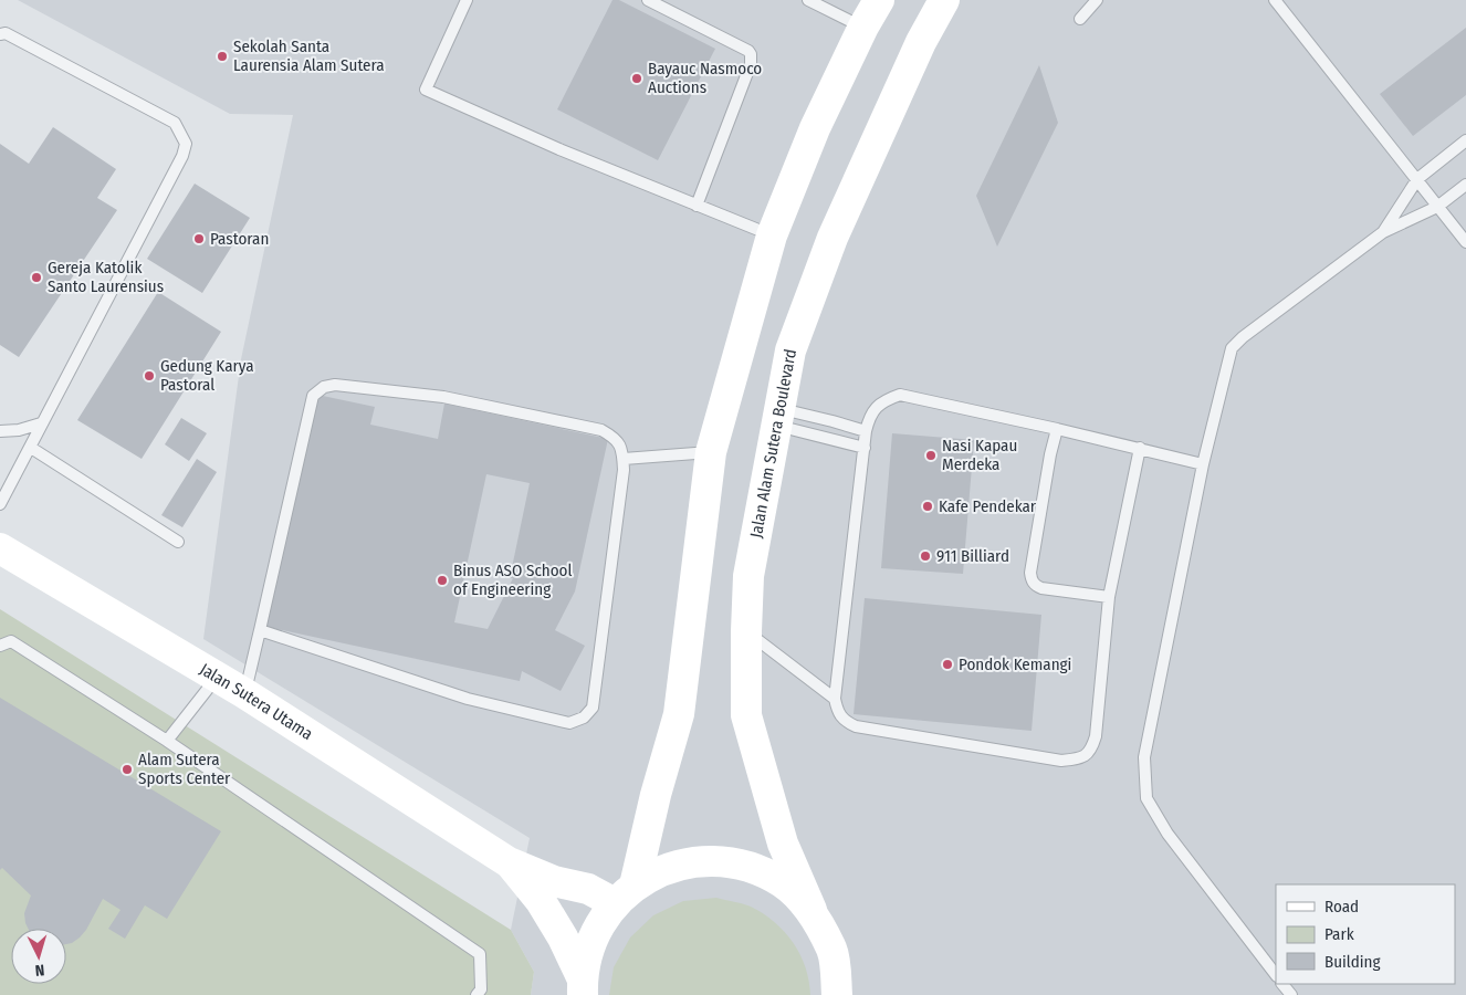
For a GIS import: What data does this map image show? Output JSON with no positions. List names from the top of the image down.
{
  "streets": {
    "main road": ["Jalan Alam Sutera Boulevard", "Jalan Sutera Utama"]
  },
  "places": [
    "Sekolah Santa Laurensia Alam Sutera",
    "Bayauc Nasmoco Auctions",
    "Pastoran",
    "Gereja Katolik Santo Laurensius",
    "Gedung Karya Pastoral",
    "Nasi Kapau Merdeka",
    "Kafe Pendekar",
    "911 Billiard",
    "Binus ASO School of Engineering",
    "Pondok Kemangi",
    "Alam Sutera Sports Center"
  ],
  "legend": ["Road", "Park", "Building"],
  "north": "bottom"
}
